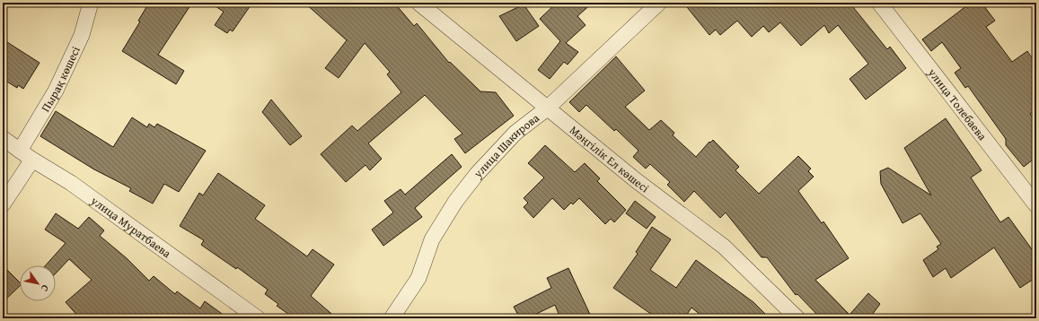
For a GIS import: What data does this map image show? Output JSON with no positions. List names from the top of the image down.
{
  "streets": {
    "street": [
      "Пырақ көшесі",
      "улица Толебаева",
      "улица Шакирова",
      "Мәңгілік Ел көшесі",
      "улица Муратбаева"
    ]
  },
  "crossings": [
    ["Пырақ көшесі", "улица Муратбаева"],
    ["улица Шакирова", "Мәңгілік Ел көшесі"]
  ],
  "north": "bottom right"
}
